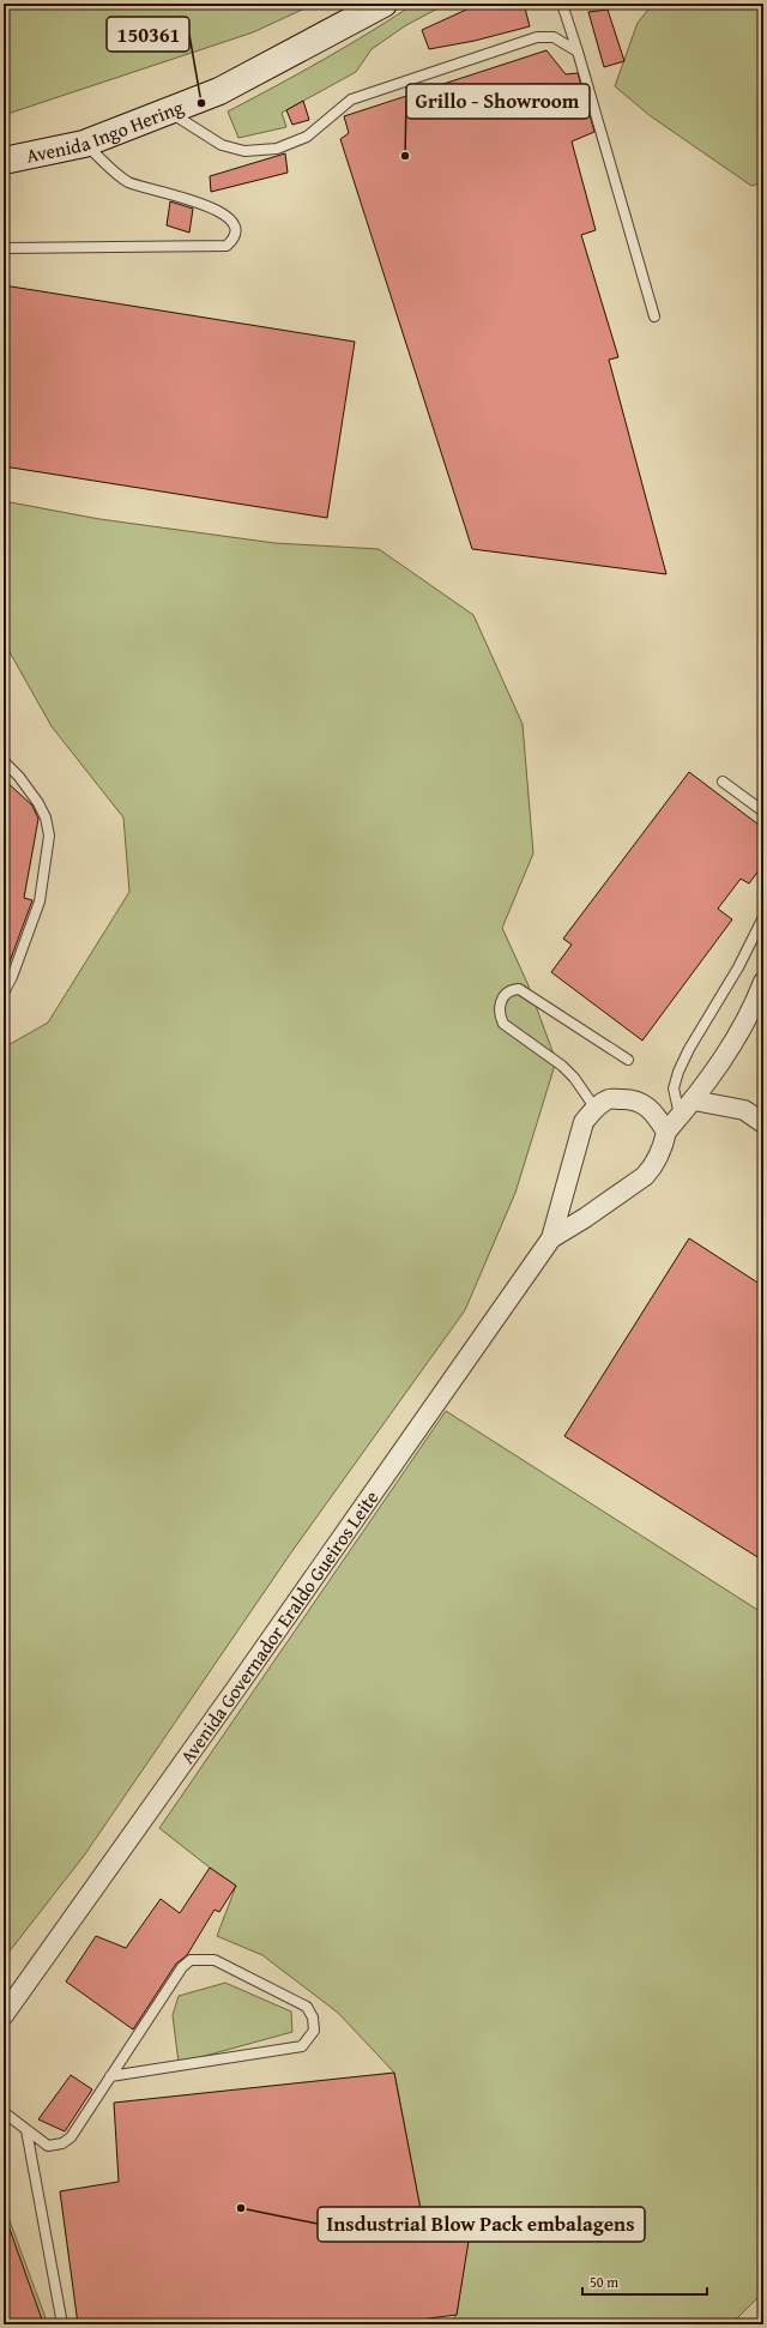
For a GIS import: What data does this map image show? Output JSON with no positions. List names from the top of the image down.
{
  "streets": {
    "main road": ["Avenida Ingo Hering"],
    "street": ["Avenida Governador Eraldo Gueiros Leite"]
  },
  "places": ["150361", "Grillo - Showroom", "Insdustrial Blow Pack embalagens"],
  "scale_bar": "50 m"
}
